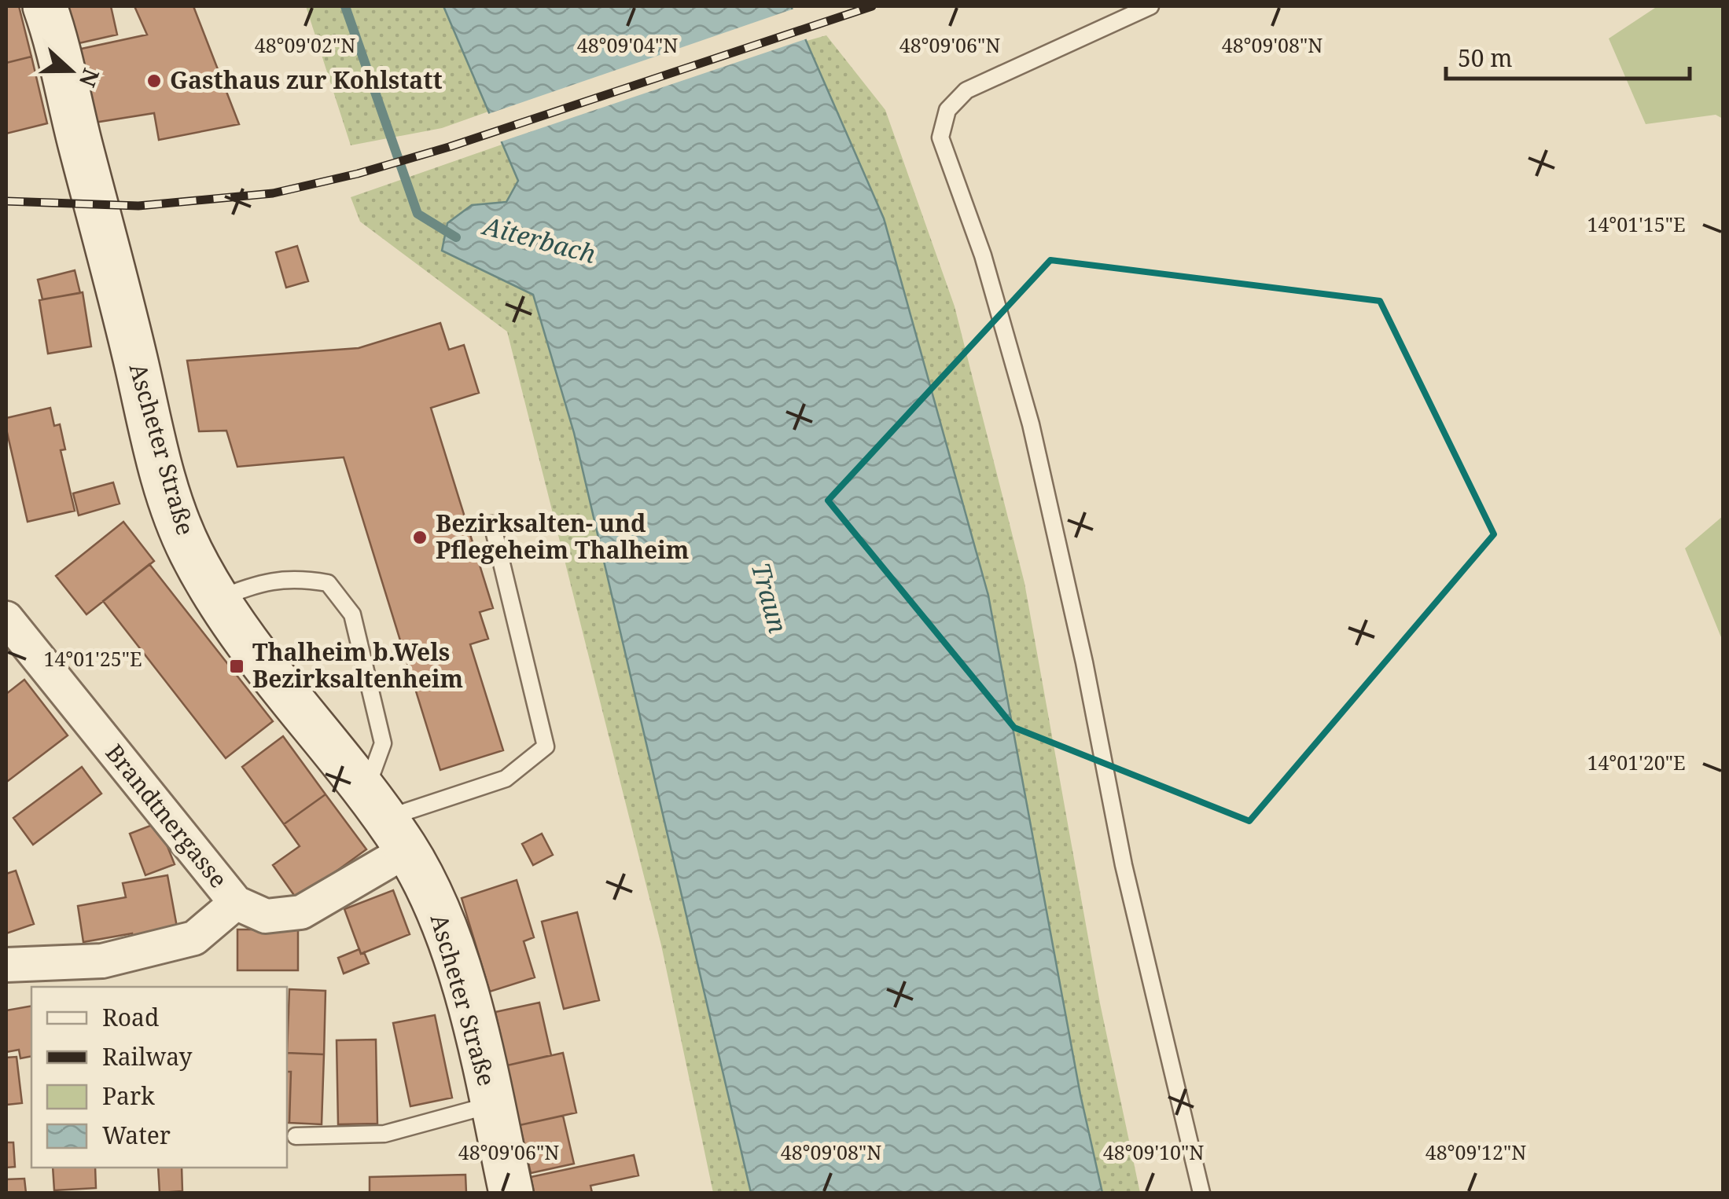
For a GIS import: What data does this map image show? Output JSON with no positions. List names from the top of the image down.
{
  "streets": {
    "main road": ["Ascheter Straße"],
    "street": ["Brandtnergasse"]
  },
  "crossings": [
    ["Ascheter Straße", "Brandtnergasse"]
  ],
  "water": ["Aiterbach", "Traun"],
  "places": {
    "other": ["Gasthaus zur Kohlstatt", "Bezirksalten- und Pflegeheim Thalheim"],
    "transit": ["Thalheim b.Wels Bezirksaltenheim"]
  },
  "legend": [
    "Road",
    "Railway",
    "Park",
    "Water"
  ],
  "scale_bar": "50 m",
  "north": "right",
  "coordinates": [
    "48°09'02\"N",
    "48°09'04\"N",
    "48°09'06\"N",
    "48°09'08\"N",
    "14°01'15\"E",
    "14°01'25\"E",
    "14°01'20\"E",
    "48°09'10\"N",
    "48°09'12\"N"
  ]
}
